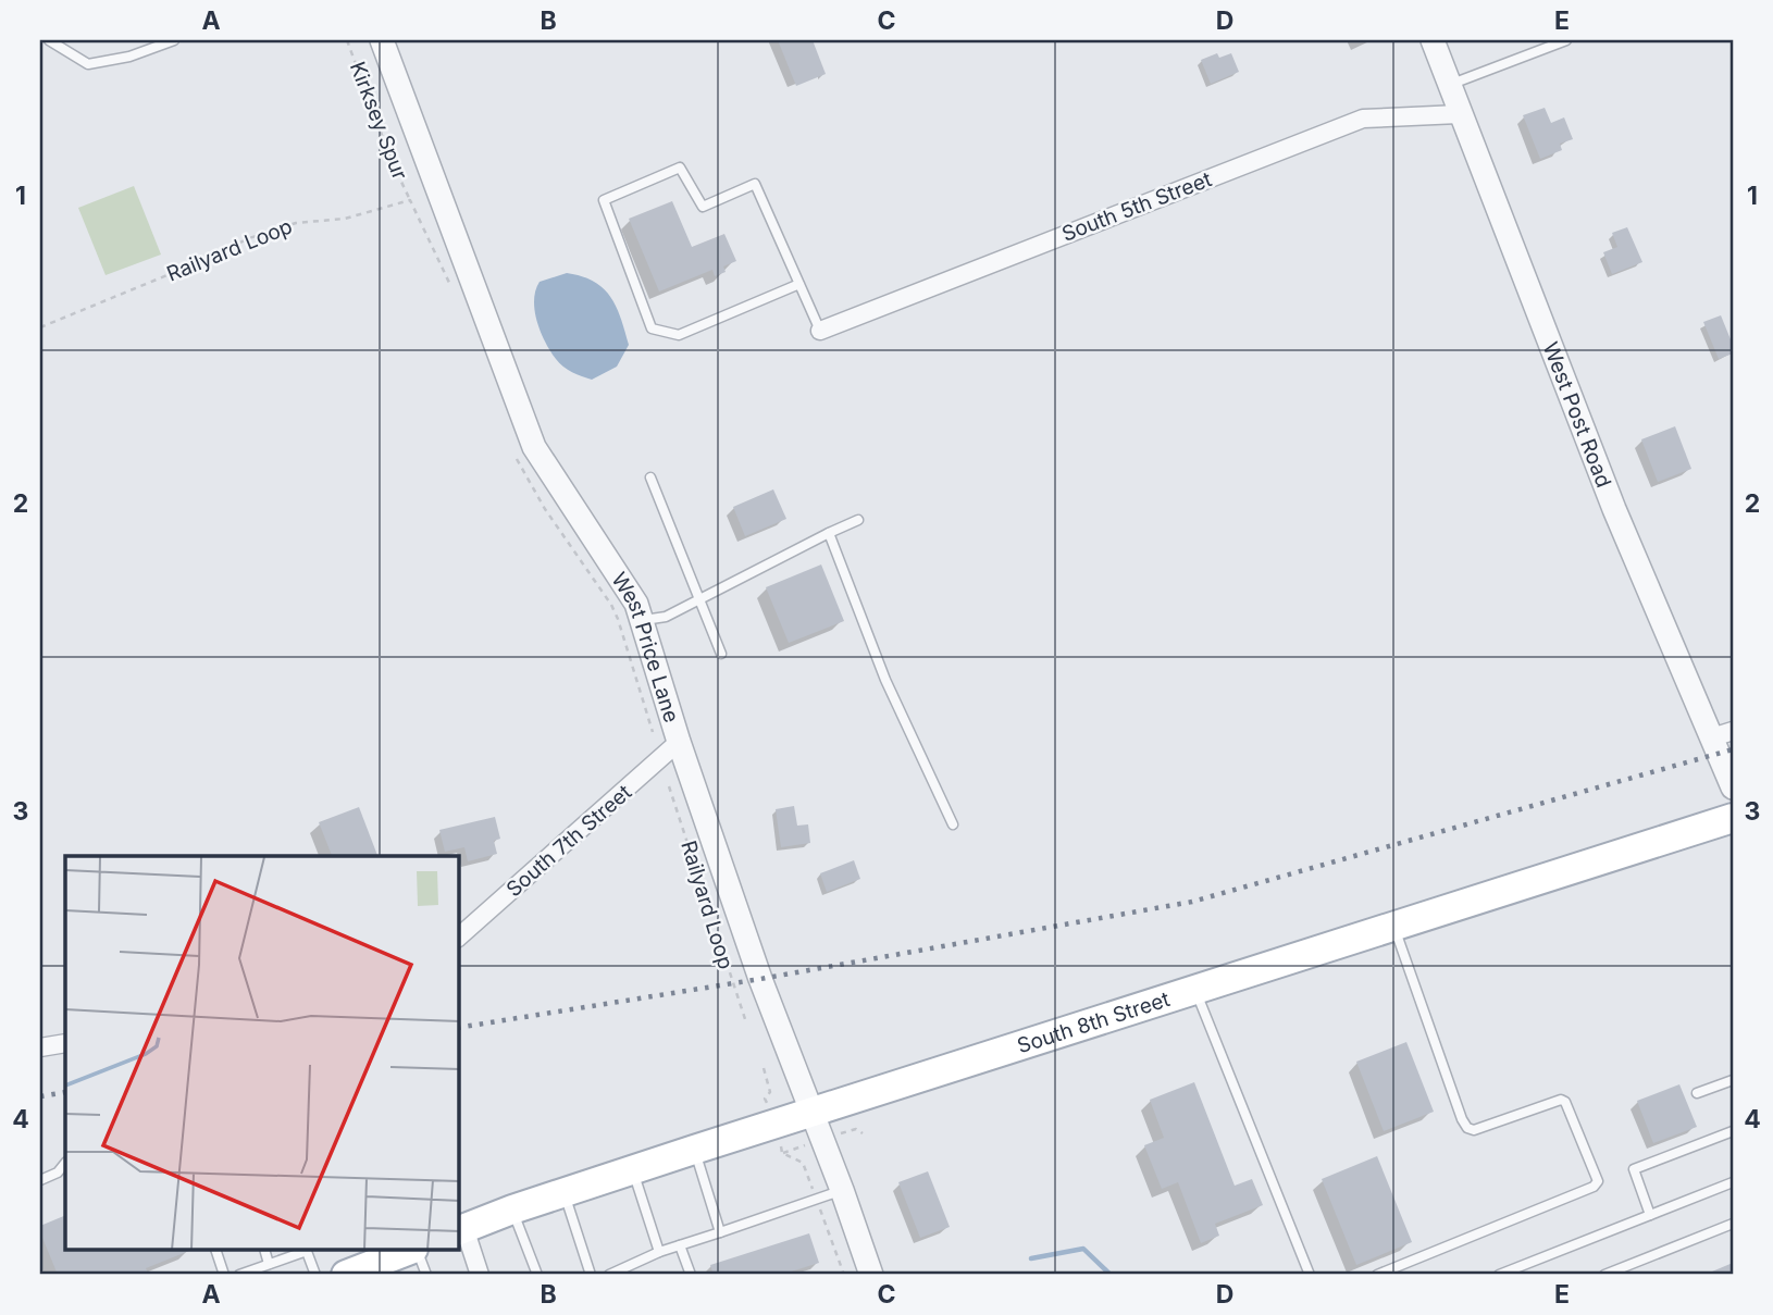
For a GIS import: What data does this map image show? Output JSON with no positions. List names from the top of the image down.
{
  "streets": {
    "main road": ["South 8th Street"],
    "street": [
      "South 5th Street",
      "West Post Road",
      "West Price Lane",
      "South 7th Street"
    ],
    "path": ["Kirksey Spur", "Railyard Loop"]
  },
  "crossings": [
    ["Kirksey Spur", "Railyard Loop"],
    ["South 5th Street", "West Post Road"],
    ["West Price Lane", "South 7th Street"],
    ["West Price Lane", "South 8th Street"]
  ],
  "grid": {
    "columns": [
      "A",
      "B",
      "C",
      "D",
      "E"
    ],
    "rows": [
      "1",
      "2",
      "3",
      "4"
    ]
  }
}
